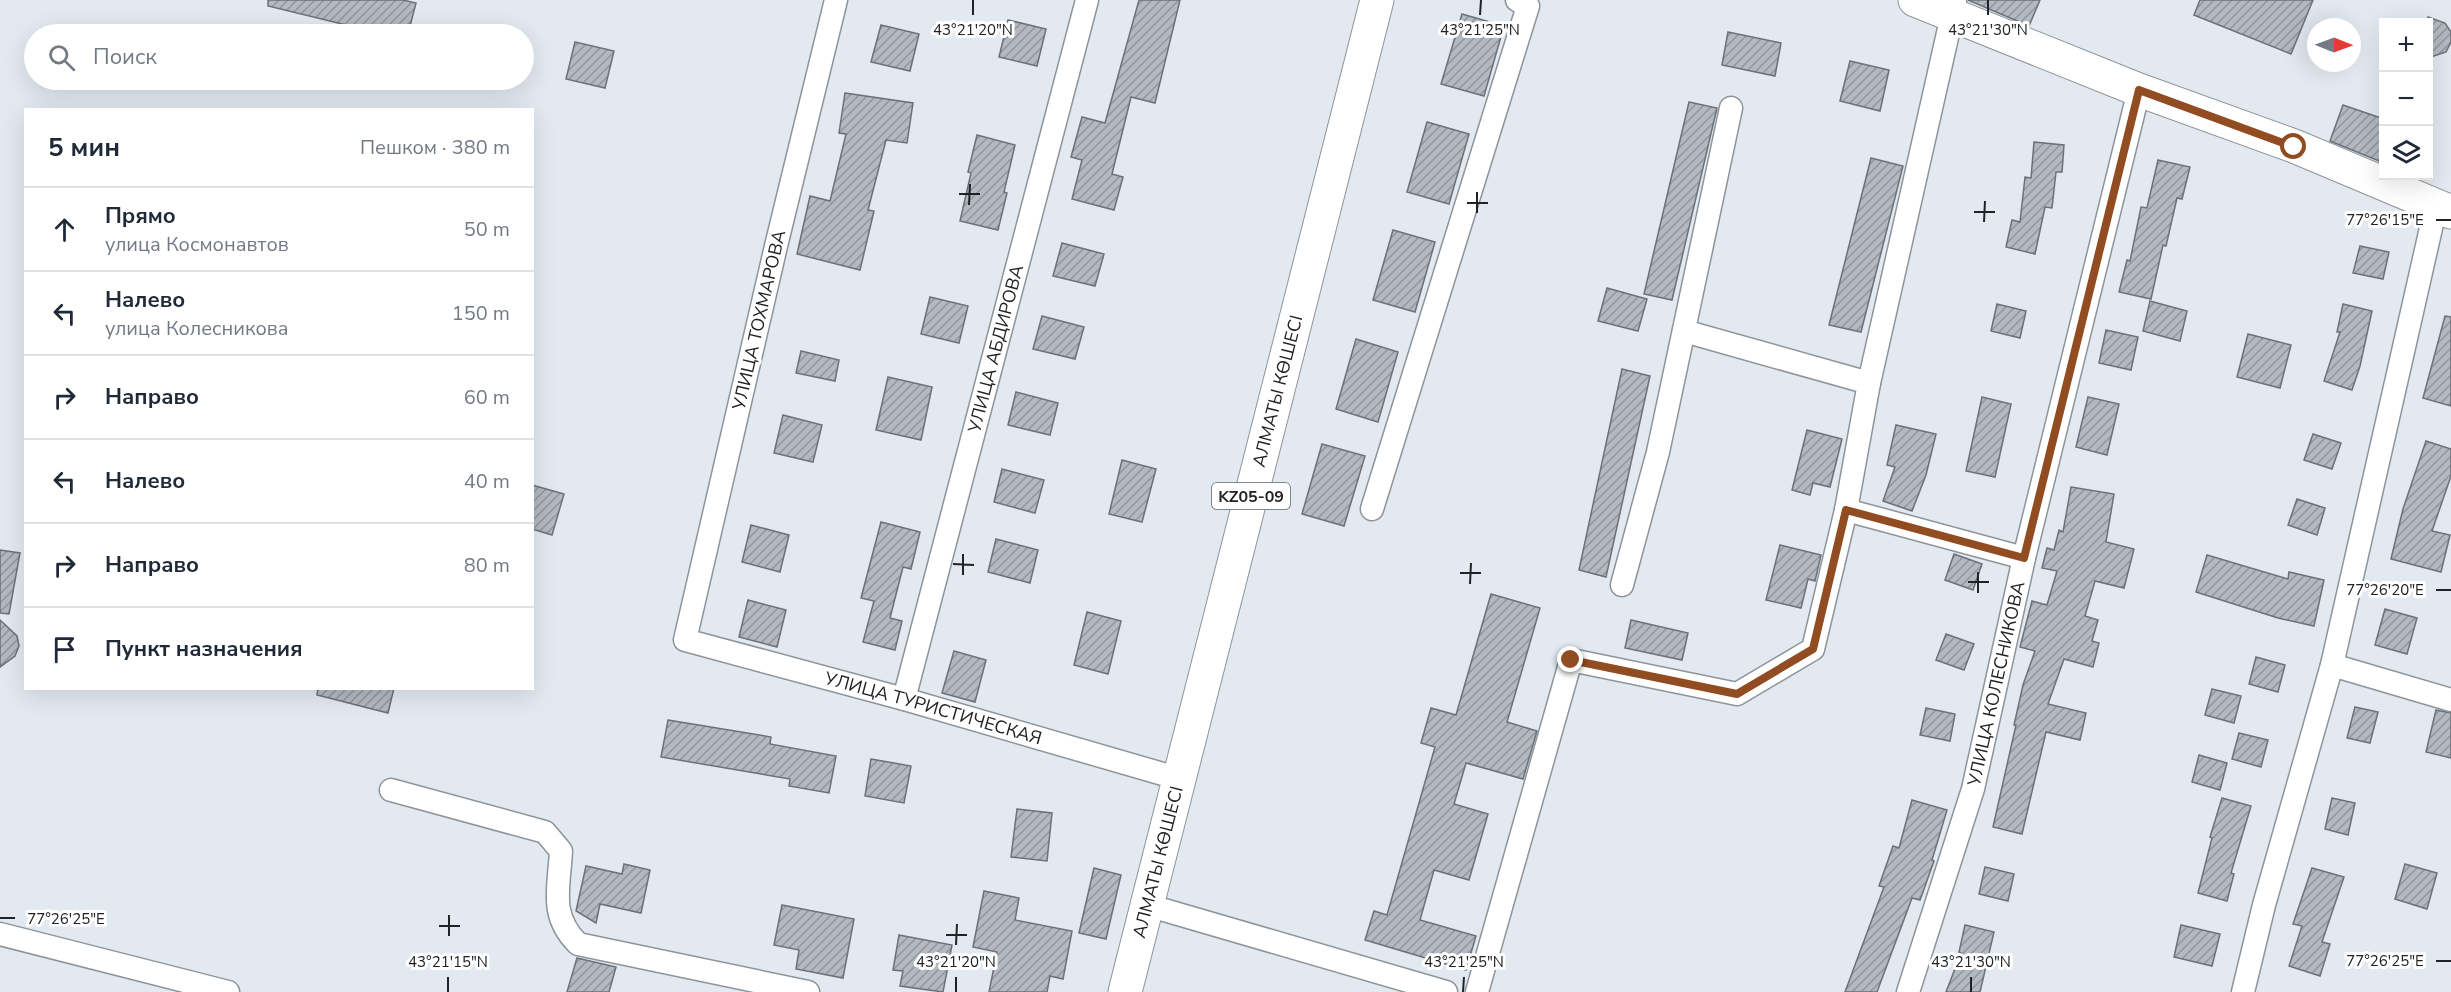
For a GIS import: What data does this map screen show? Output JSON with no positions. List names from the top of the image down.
{
  "streets": {
    "main road": ["АЛМАТЫ КӨШЕСІ", "KZ05-09"],
    "street": [
      "УЛИЦА ТОХМАРОВА",
      "УЛИЦА АБДИРОВА",
      "УЛИЦА КОЛЕСНИКОВА",
      "УЛИЦА ТУРИСТИЧЕСКАЯ"
    ]
  },
  "crossings": [
    ["УЛИЦА ТОХМАРОВА", "УЛИЦА ТУРИСТИЧЕСКАЯ"],
    ["УЛИЦА АБДИРОВА", "УЛИЦА ТУРИСТИЧЕСКАЯ"],
    ["АЛМАТЫ КӨШЕСІ", "УЛИЦА ТУРИСТИЧЕСКАЯ"]
  ],
  "north": "right",
  "page": {
    "map_buttons": ["+", "−"],
    "search": "Поиск",
    "heading": ["5 мин", "Пешком · 380 m"],
    "list": [
      ["Прямо", "улица Космонавтов", "50 m"],
      ["Налево", "улица Колесникова", "150 m"],
      ["Направо", "60 m"],
      ["Налево", "40 m"],
      ["Направо", "80 m"],
      "Пункт назначения"
    ]
  },
  "coordinates": [
    "43°21'20\"N",
    "43°21'25\"N",
    "43°21'30\"N",
    "77°26'15\"E",
    "77°26'20\"E",
    "77°26'25\"E",
    "43°21'15\"N"
  ]
}
